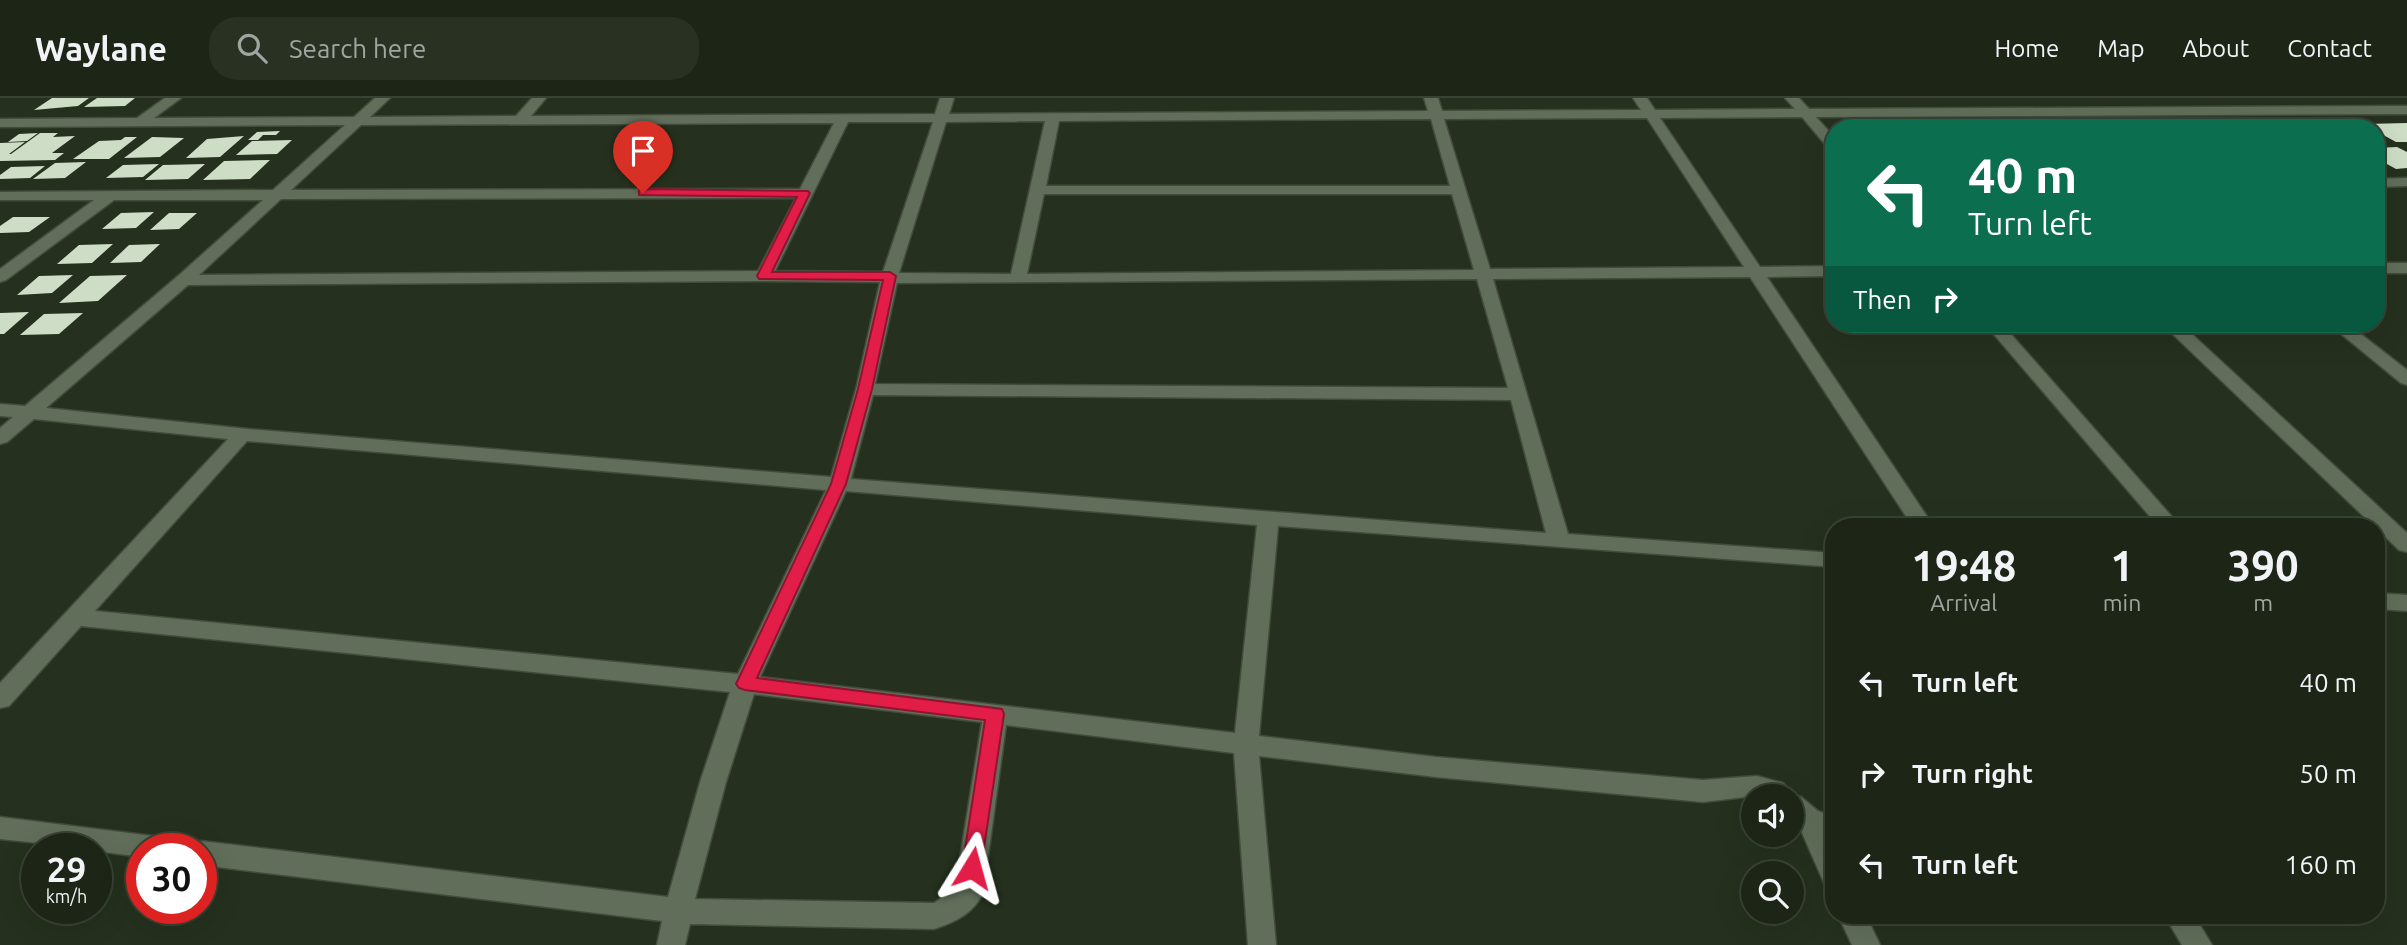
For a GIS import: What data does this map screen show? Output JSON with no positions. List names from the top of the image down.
{
  "page": {
    "header": "Waylane",
    "search": "Search here",
    "nav": [
      "Home",
      "Map",
      "About",
      "Contact"
    ],
    "turn": ["40 m", "Turn left"],
    "then": "Then",
    "eta": [
      "19:48",
      "Arrival",
      "1",
      "min",
      "390",
      "m"
    ],
    "list": [
      {
        "name": "Turn left",
        "value": "40 m"
      },
      {
        "name": "Turn right",
        "value": "50 m"
      },
      {
        "name": "Turn left",
        "value": "160 m"
      }
    ],
    "speed": "29 km/h",
    "limit": "30"
  }
}
